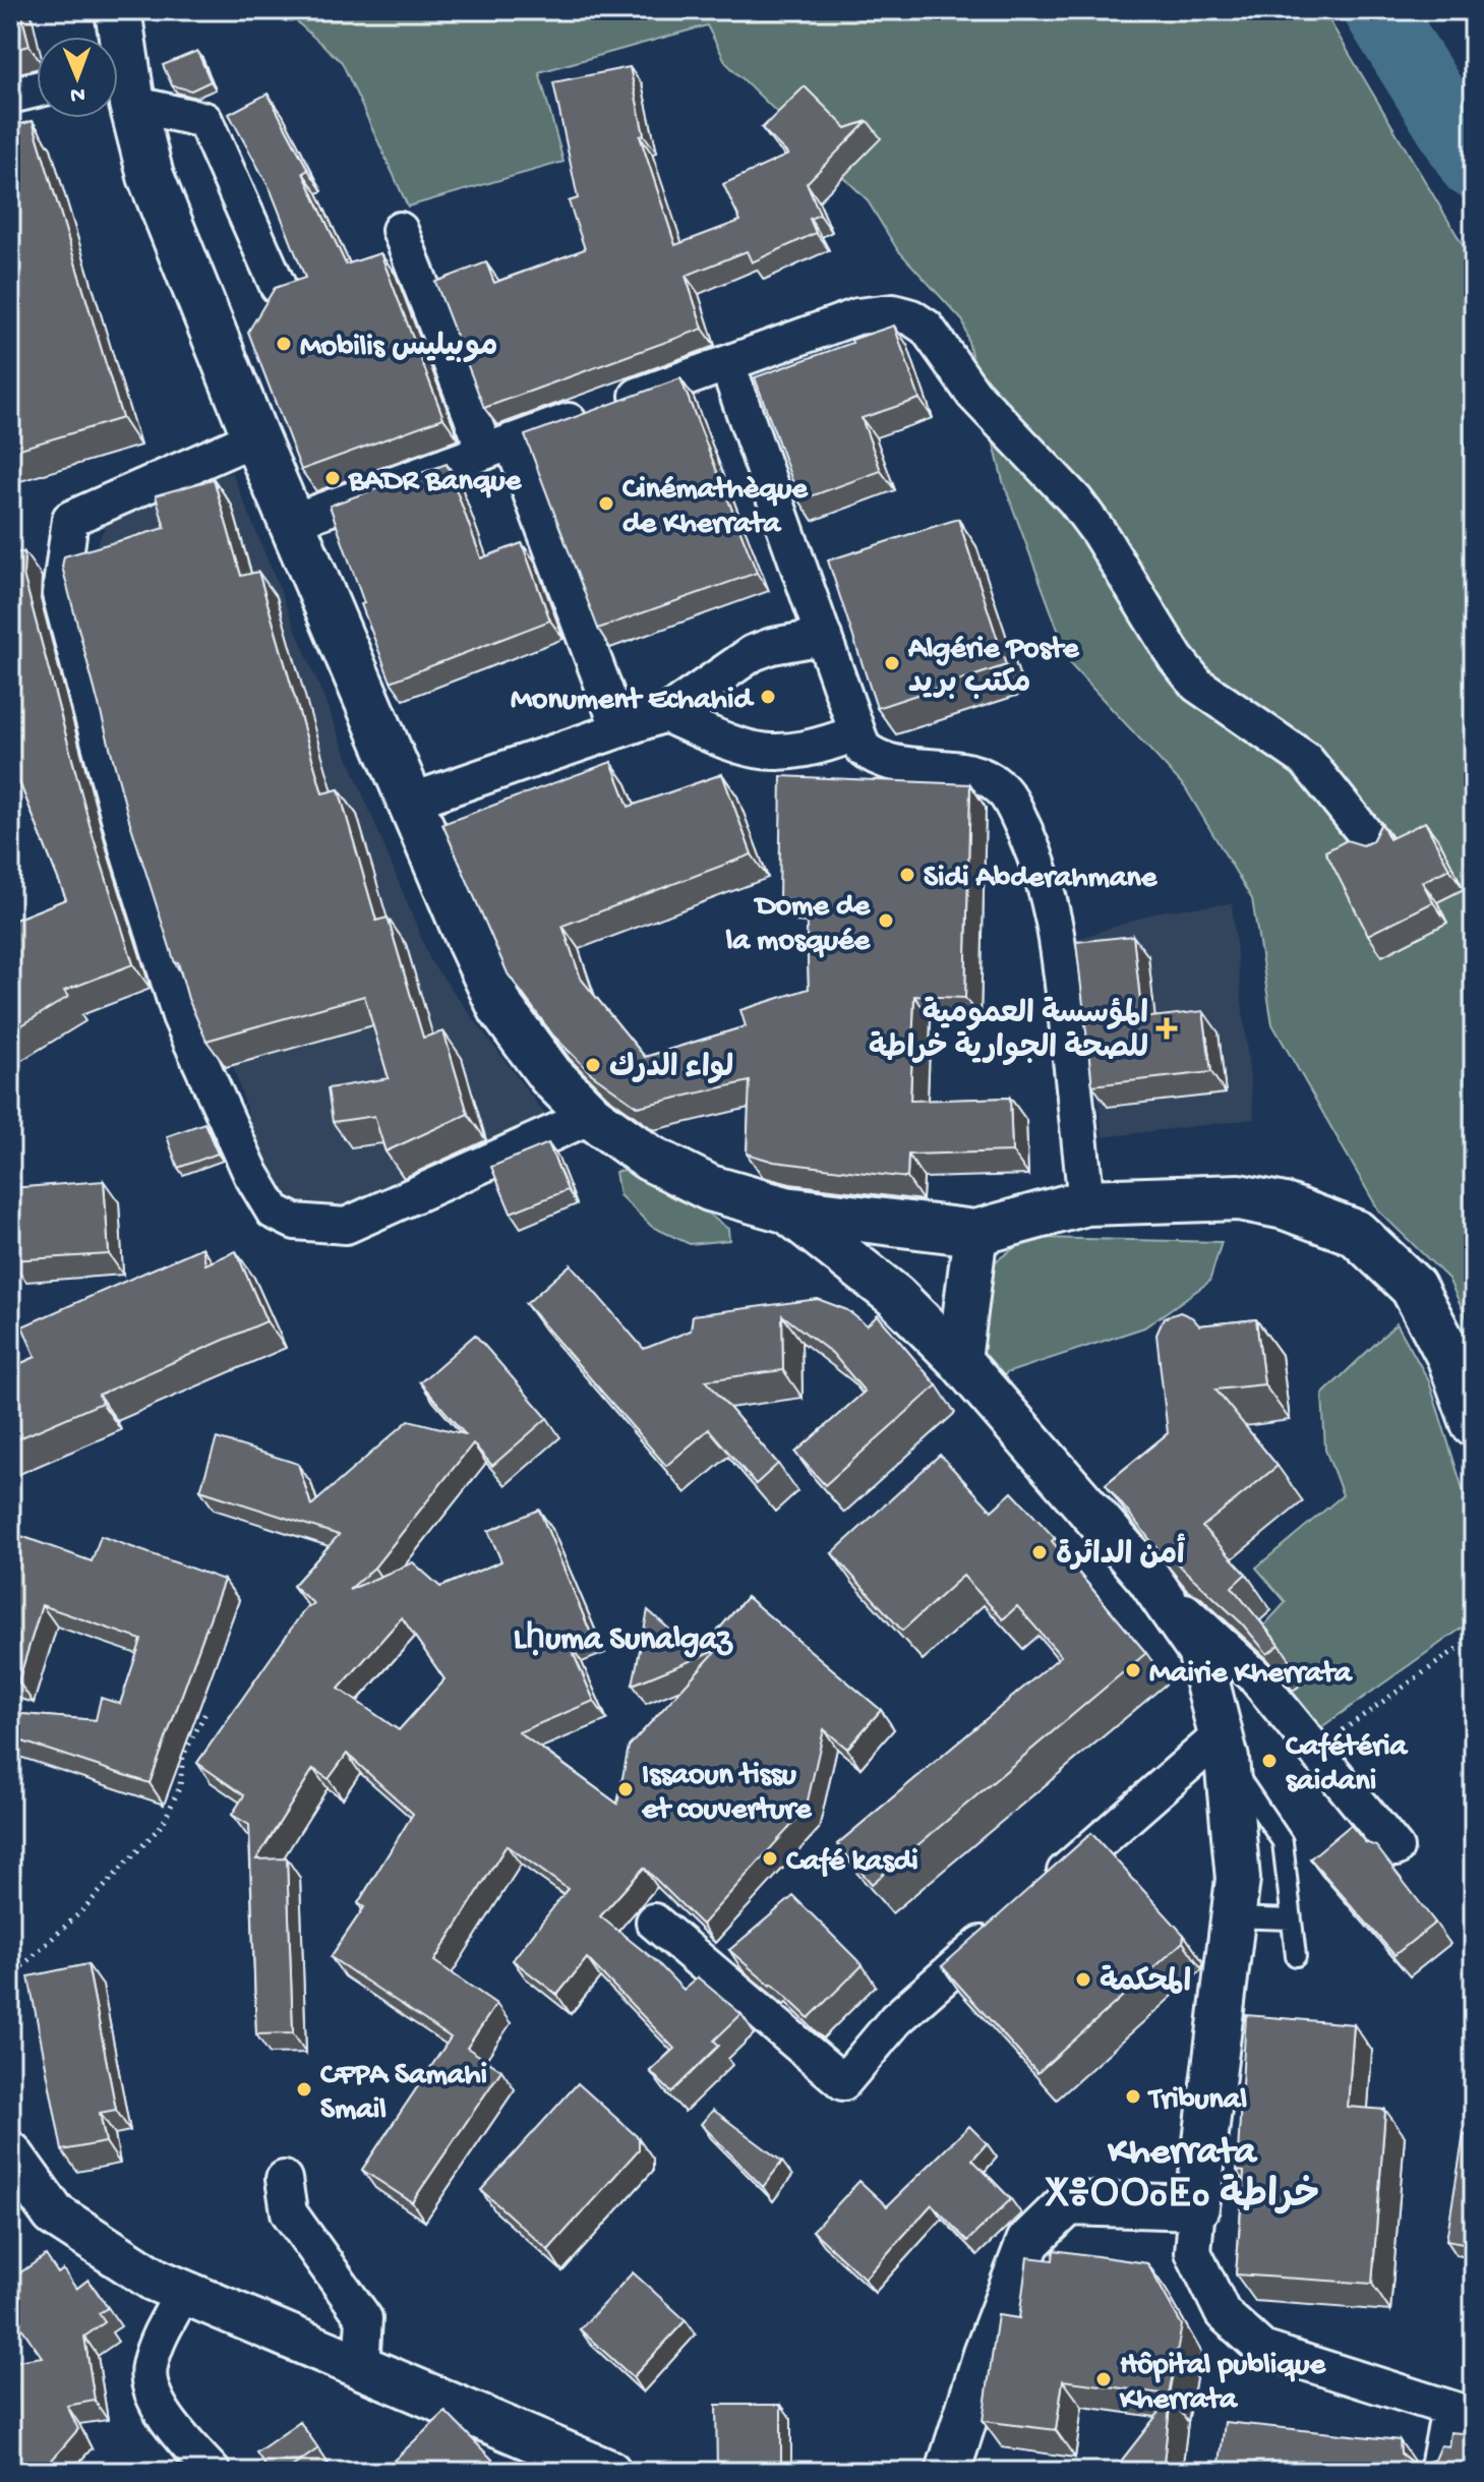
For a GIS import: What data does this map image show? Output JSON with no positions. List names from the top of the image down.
{
  "districts": ["Lḥuma Sunalgaz", "Kherrata ⵅⴻⵔⵔⴰⵟⴰ خراطة"],
  "places": {
    "other": [
      "Mobilis موبيليس",
      "BADR Banque",
      "Cinémathèque de Kherrata",
      "Algérie Poste مكتب بريد",
      "Monument Echahid",
      "Sidi Abderahmane",
      "Dome de la mosquée",
      "لواء الدرك",
      "أمن الدائرة",
      "Mairie Kherrata",
      "Cafétéria saidani",
      "Issaoun tissu et couverture",
      "Café kasdi",
      "المحكمة",
      "CFPA Samahi Smail",
      "Tribunal",
      "Hôpital publique Kherrata"
    ],
    "health": ["المؤسسة العمومية للصحة الجوارية خراطة"]
  },
  "north": "bottom"
}
